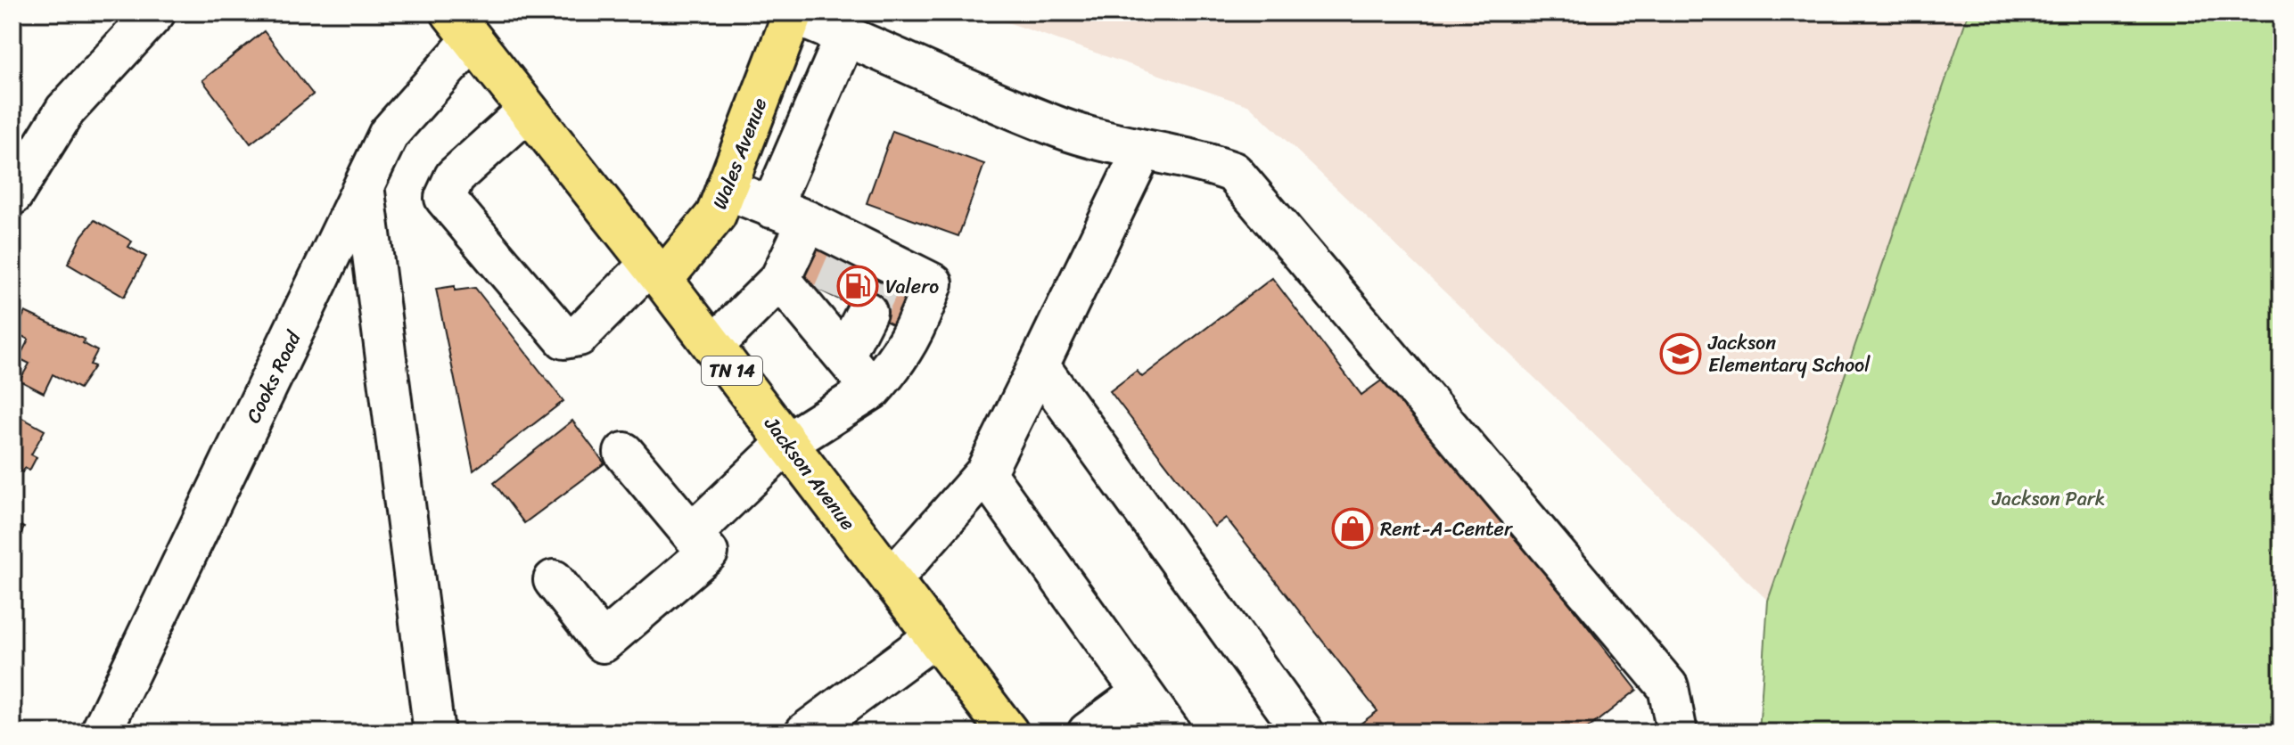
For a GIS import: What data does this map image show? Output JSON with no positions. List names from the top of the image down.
{
  "streets": {
    "main road": ["Wales Avenue", "TN 14", "Jackson Avenue"],
    "street": ["Cooks Road"]
  },
  "crossings": [
    ["Wales Avenue", "Jackson Avenue"],
    ["Cooks Road", "Jackson Avenue"]
  ],
  "parks": ["Jackson Park"],
  "places": {
    "fuel station": ["Valero"],
    "school or university": ["Jackson Elementary School"],
    "shop": ["Rent-A-Center"]
  }
}
